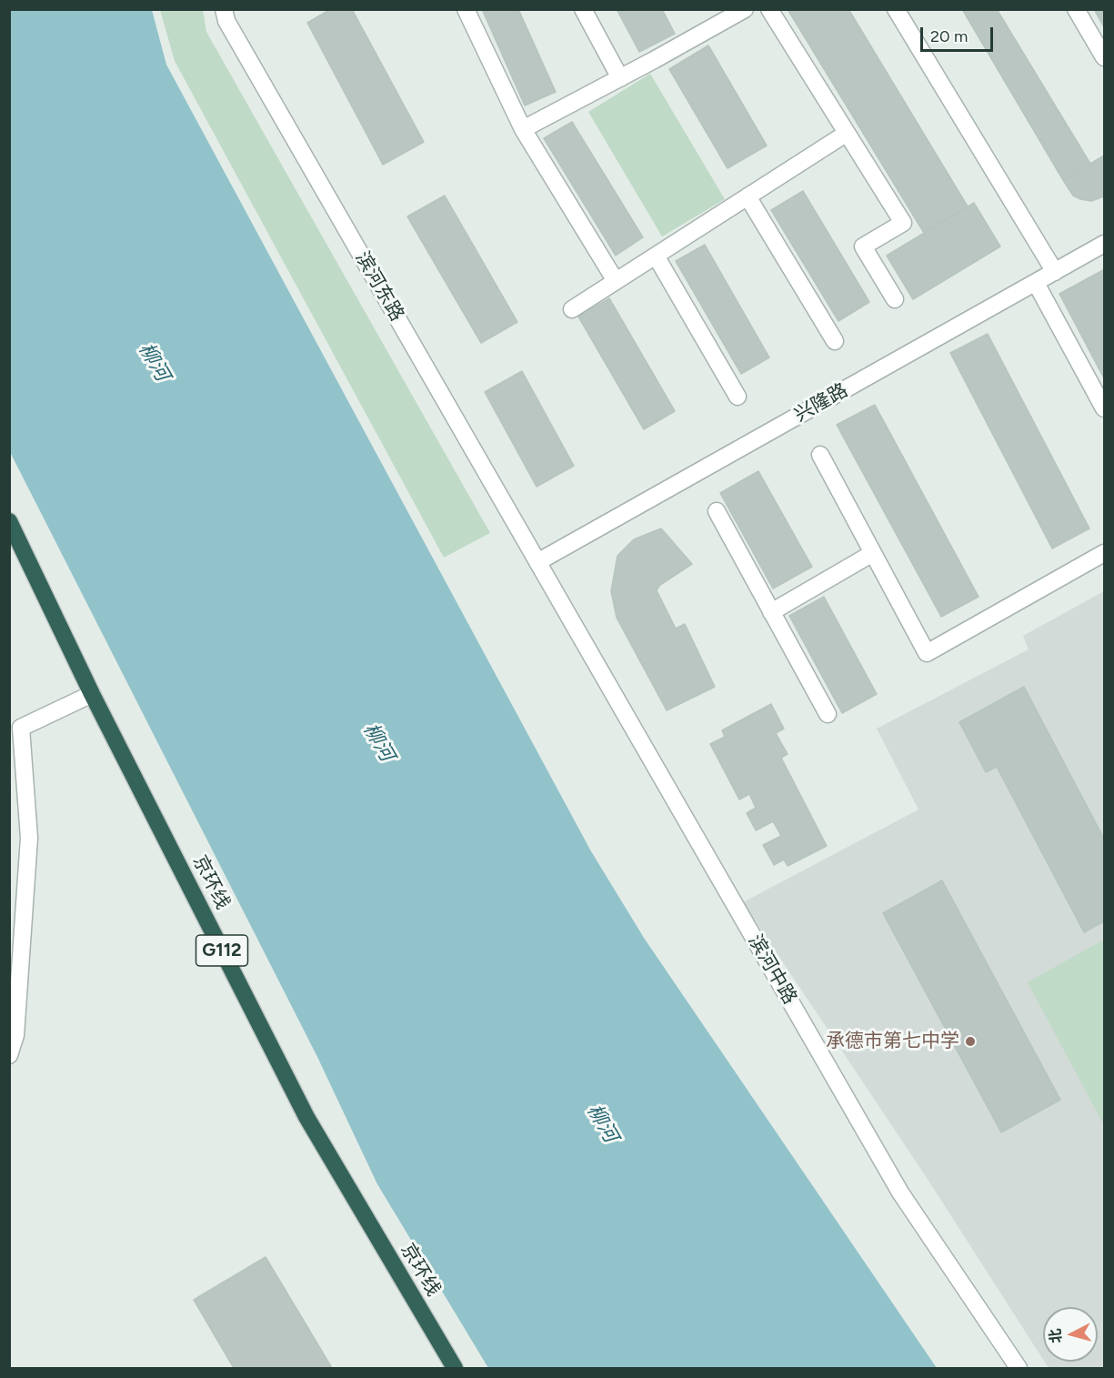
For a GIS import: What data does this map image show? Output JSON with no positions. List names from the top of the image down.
{
  "streets": {
    "highway": ["京环线", "G112"],
    "street": ["滨河东路", "兴隆路", "滨河中路"]
  },
  "crossings": [
    ["滨河东路", "兴隆路"],
    ["滨河东路", "滨河中路"],
    ["兴隆路", "滨河中路"]
  ],
  "water": ["柳河"],
  "places": ["承德市第七中学"],
  "scale_bar": "20 m",
  "north": "left"
}
